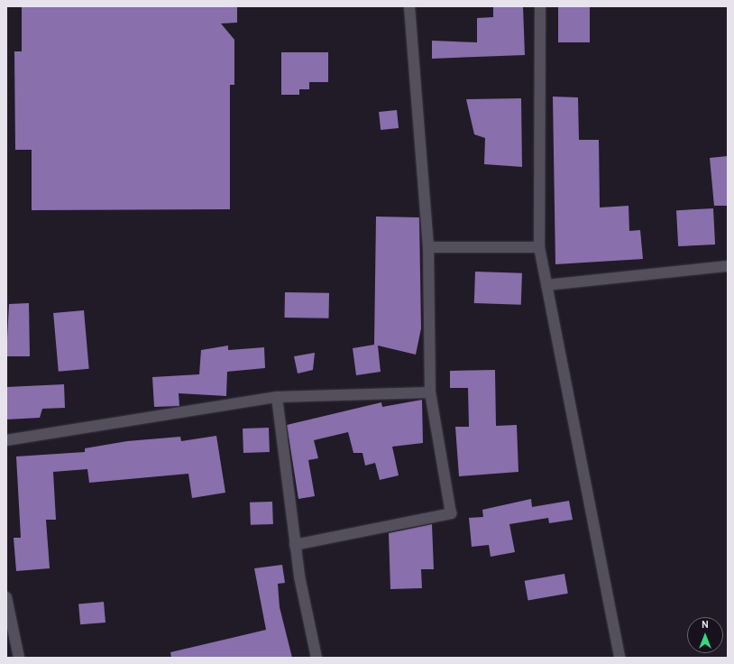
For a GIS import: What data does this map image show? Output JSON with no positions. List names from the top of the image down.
{
  "north": "top"
}
